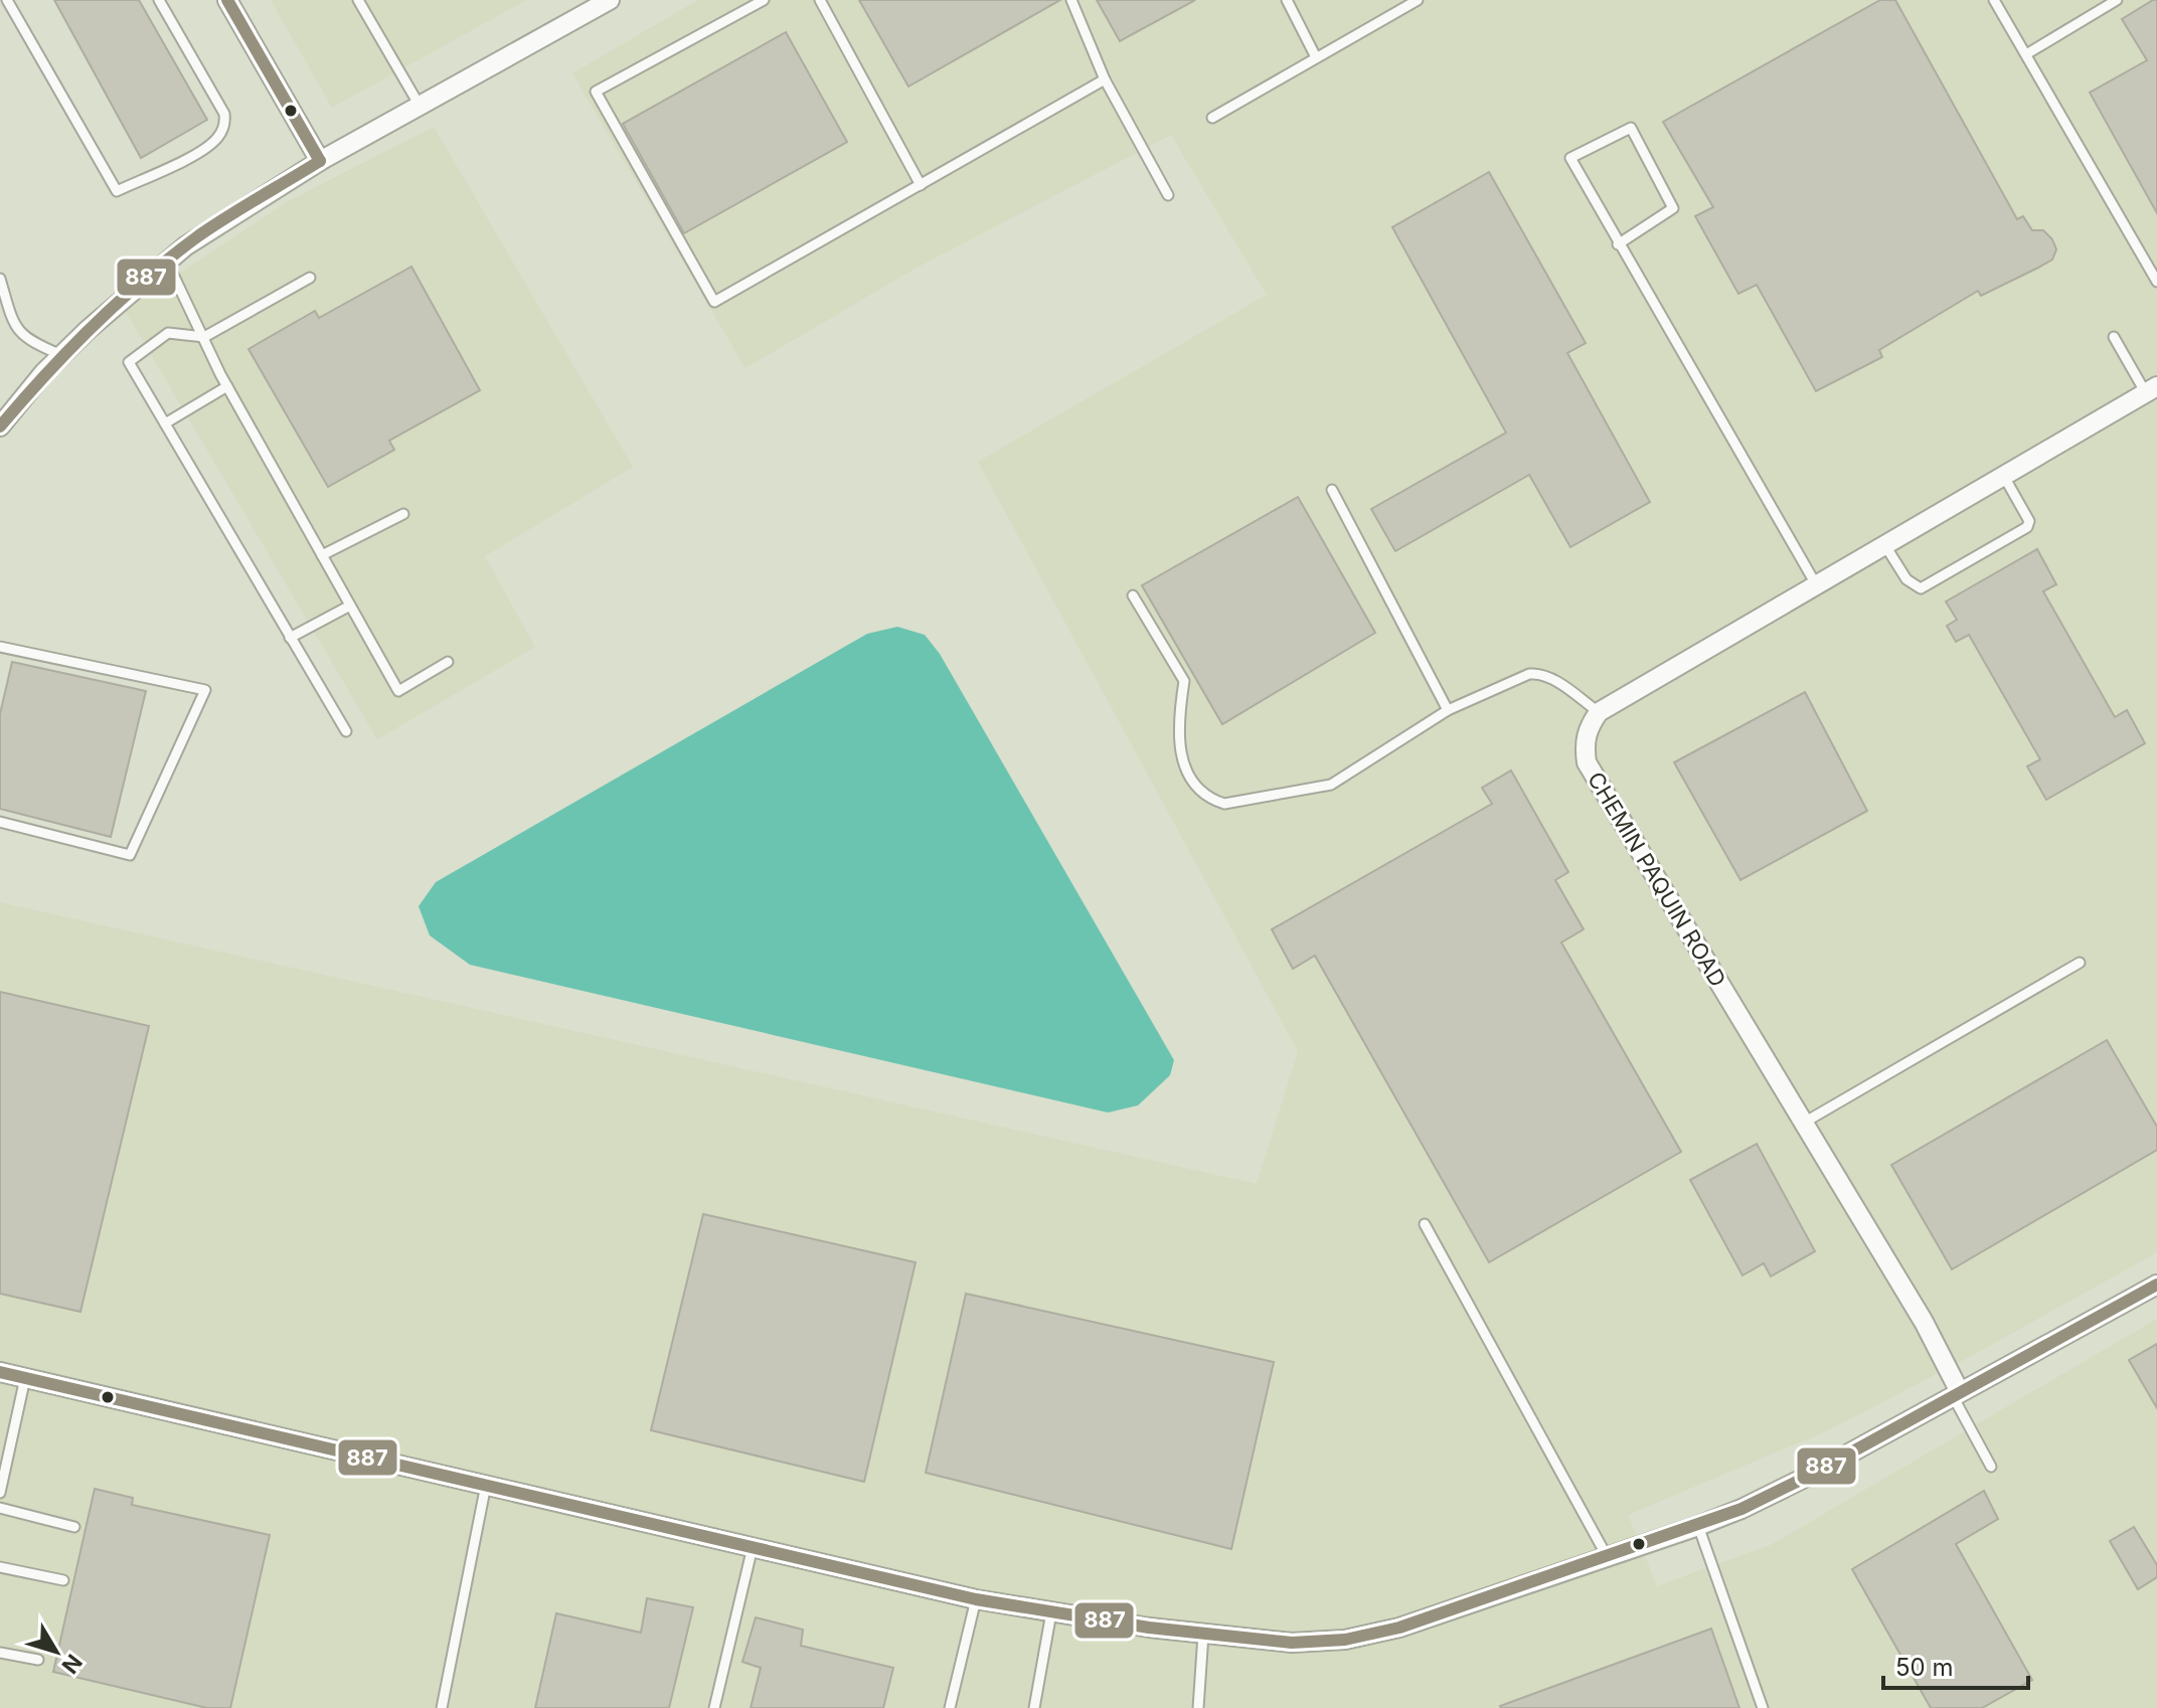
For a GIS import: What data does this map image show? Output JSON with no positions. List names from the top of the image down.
{
  "streets": {
    "street": ["CHEMIN PAQUIN ROAD"]
  },
  "lines": ["transit line 887"],
  "scale_bar": "50 m",
  "north": "bottom right"
}
